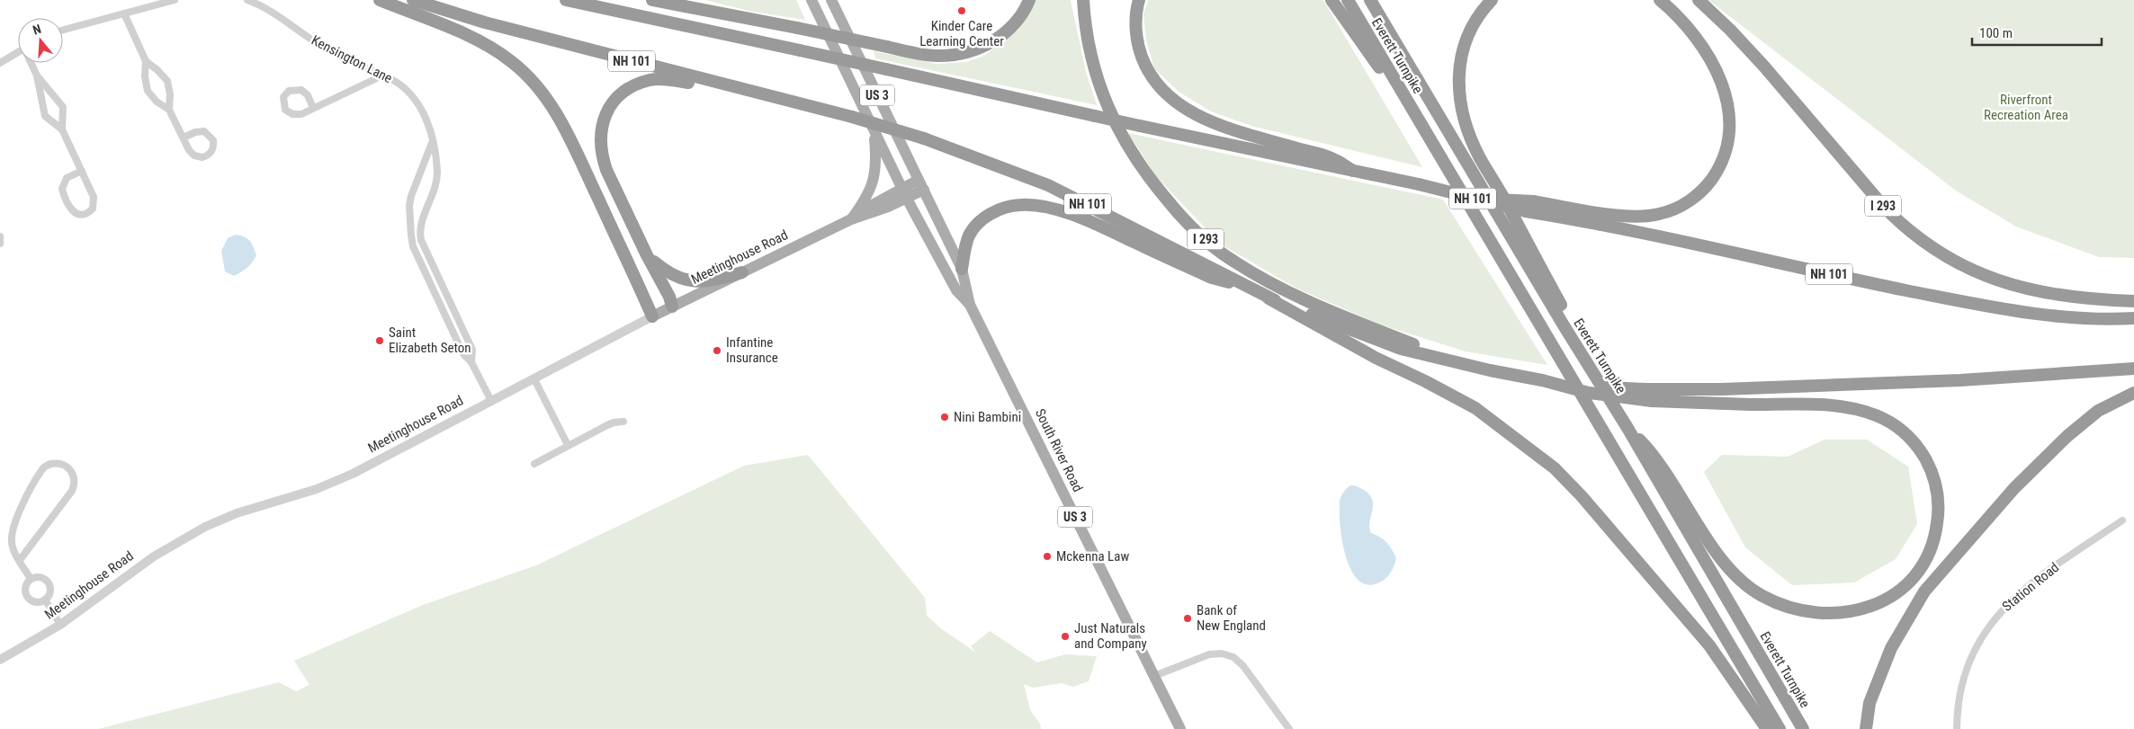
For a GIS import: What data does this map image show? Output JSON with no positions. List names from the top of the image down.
{
  "streets": {
    "highway": ["Everett Turnpike", "NH 101", "I 293"],
    "main road": ["US 3", "Meetinghouse Road", "South River Road"],
    "street": ["Kensington Lane", "Station Road"]
  },
  "crossings": [
    ["Kensington Lane", "Meetinghouse Road"],
    ["NH 101", "I 293"],
    ["Meetinghouse Road", "South River Road"]
  ],
  "parks": ["Riverfront Recreation Area"],
  "places": [
    "Kinder Care Learning Center",
    "Saint Elizabeth Seton",
    "Infantine Insurance",
    "Nini Bambini",
    "Mckenna Law",
    "Bank of New England",
    "Just Naturals and Company"
  ],
  "scale_bar": "100 m",
  "north": "top"
}
